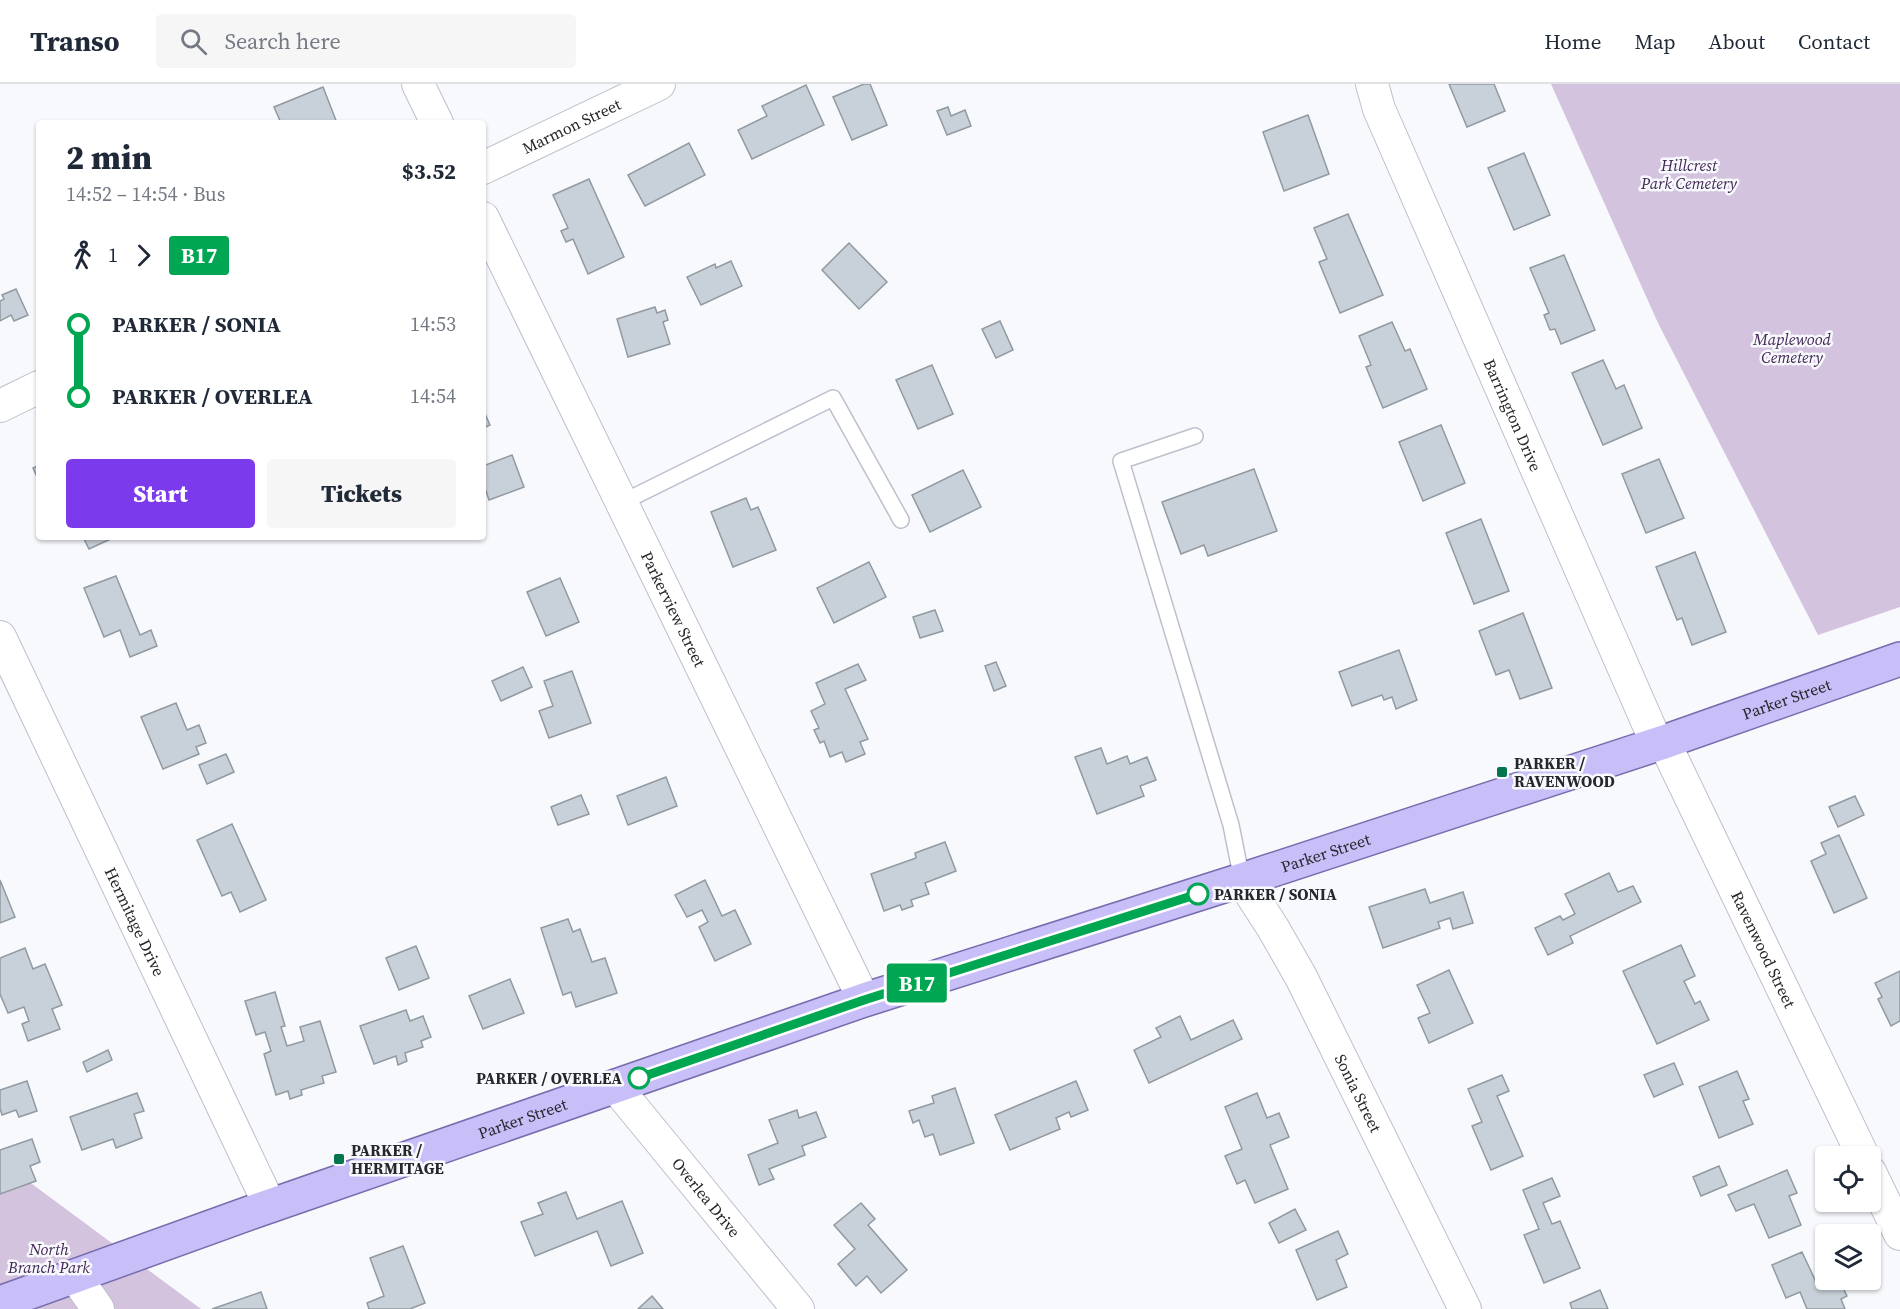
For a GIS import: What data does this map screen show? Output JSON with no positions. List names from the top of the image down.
{
  "streets": {
    "main road": ["Parker Street"],
    "street": [
      "Marmon Street",
      "Barrington Drive",
      "Parkerview Street",
      "Hermitage Drive",
      "Ravenwood Street",
      "Sonia Street",
      "Overlea Drive"
    ]
  },
  "crossings": [
    ["Barrington Drive", "Parker Street"],
    ["Barrington Drive", "Ravenwood Street"],
    ["Parkerview Street", "Parker Street"],
    ["Parker Street", "Hermitage Drive"],
    ["Parker Street", "Ravenwood Street"],
    ["Parker Street", "Sonia Street"],
    ["Parker Street", "Overlea Drive"]
  ],
  "parks": ["Hillcrest Park Cemetery", "Maplewood Cemetery", "North Branch Park"],
  "places": {
    "transit": ["PARKER / RAVENWOOD", "PARKER / HERMITAGE"],
    "other": ["PARKER / SONIA", "PARKER / OVERLEA"]
  },
  "lines": ["bus line B17"],
  "page": {
    "header": "Transo",
    "search": "Search here",
    "nav": [
      "Home",
      "Map",
      "About",
      "Contact"
    ],
    "on_map": "B17",
    "heading": ["2 min", "14:52 – 14:54 · Bus", "$3.52"],
    "legs": ["1", "B17"],
    "list": [
      {
        "name": "PARKER / SONIA",
        "value": "14:53"
      },
      {
        "name": "PARKER / OVERLEA",
        "value": "14:54"
      }
    ],
    "buttons": ["Start", "Tickets"]
  }
}
